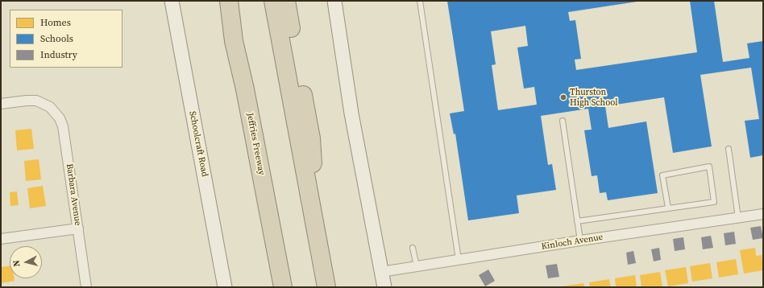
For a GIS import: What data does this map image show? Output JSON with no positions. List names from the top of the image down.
{
  "streets": {
    "highway": ["Jeffries Freeway"],
    "main road": ["Schoolcraft Road"],
    "street": ["Barbara Avenue", "Kinloch Avenue"]
  },
  "places": ["Thurston High School"],
  "legend": ["Homes", "Schools", "Industry"],
  "north": "left"
}
